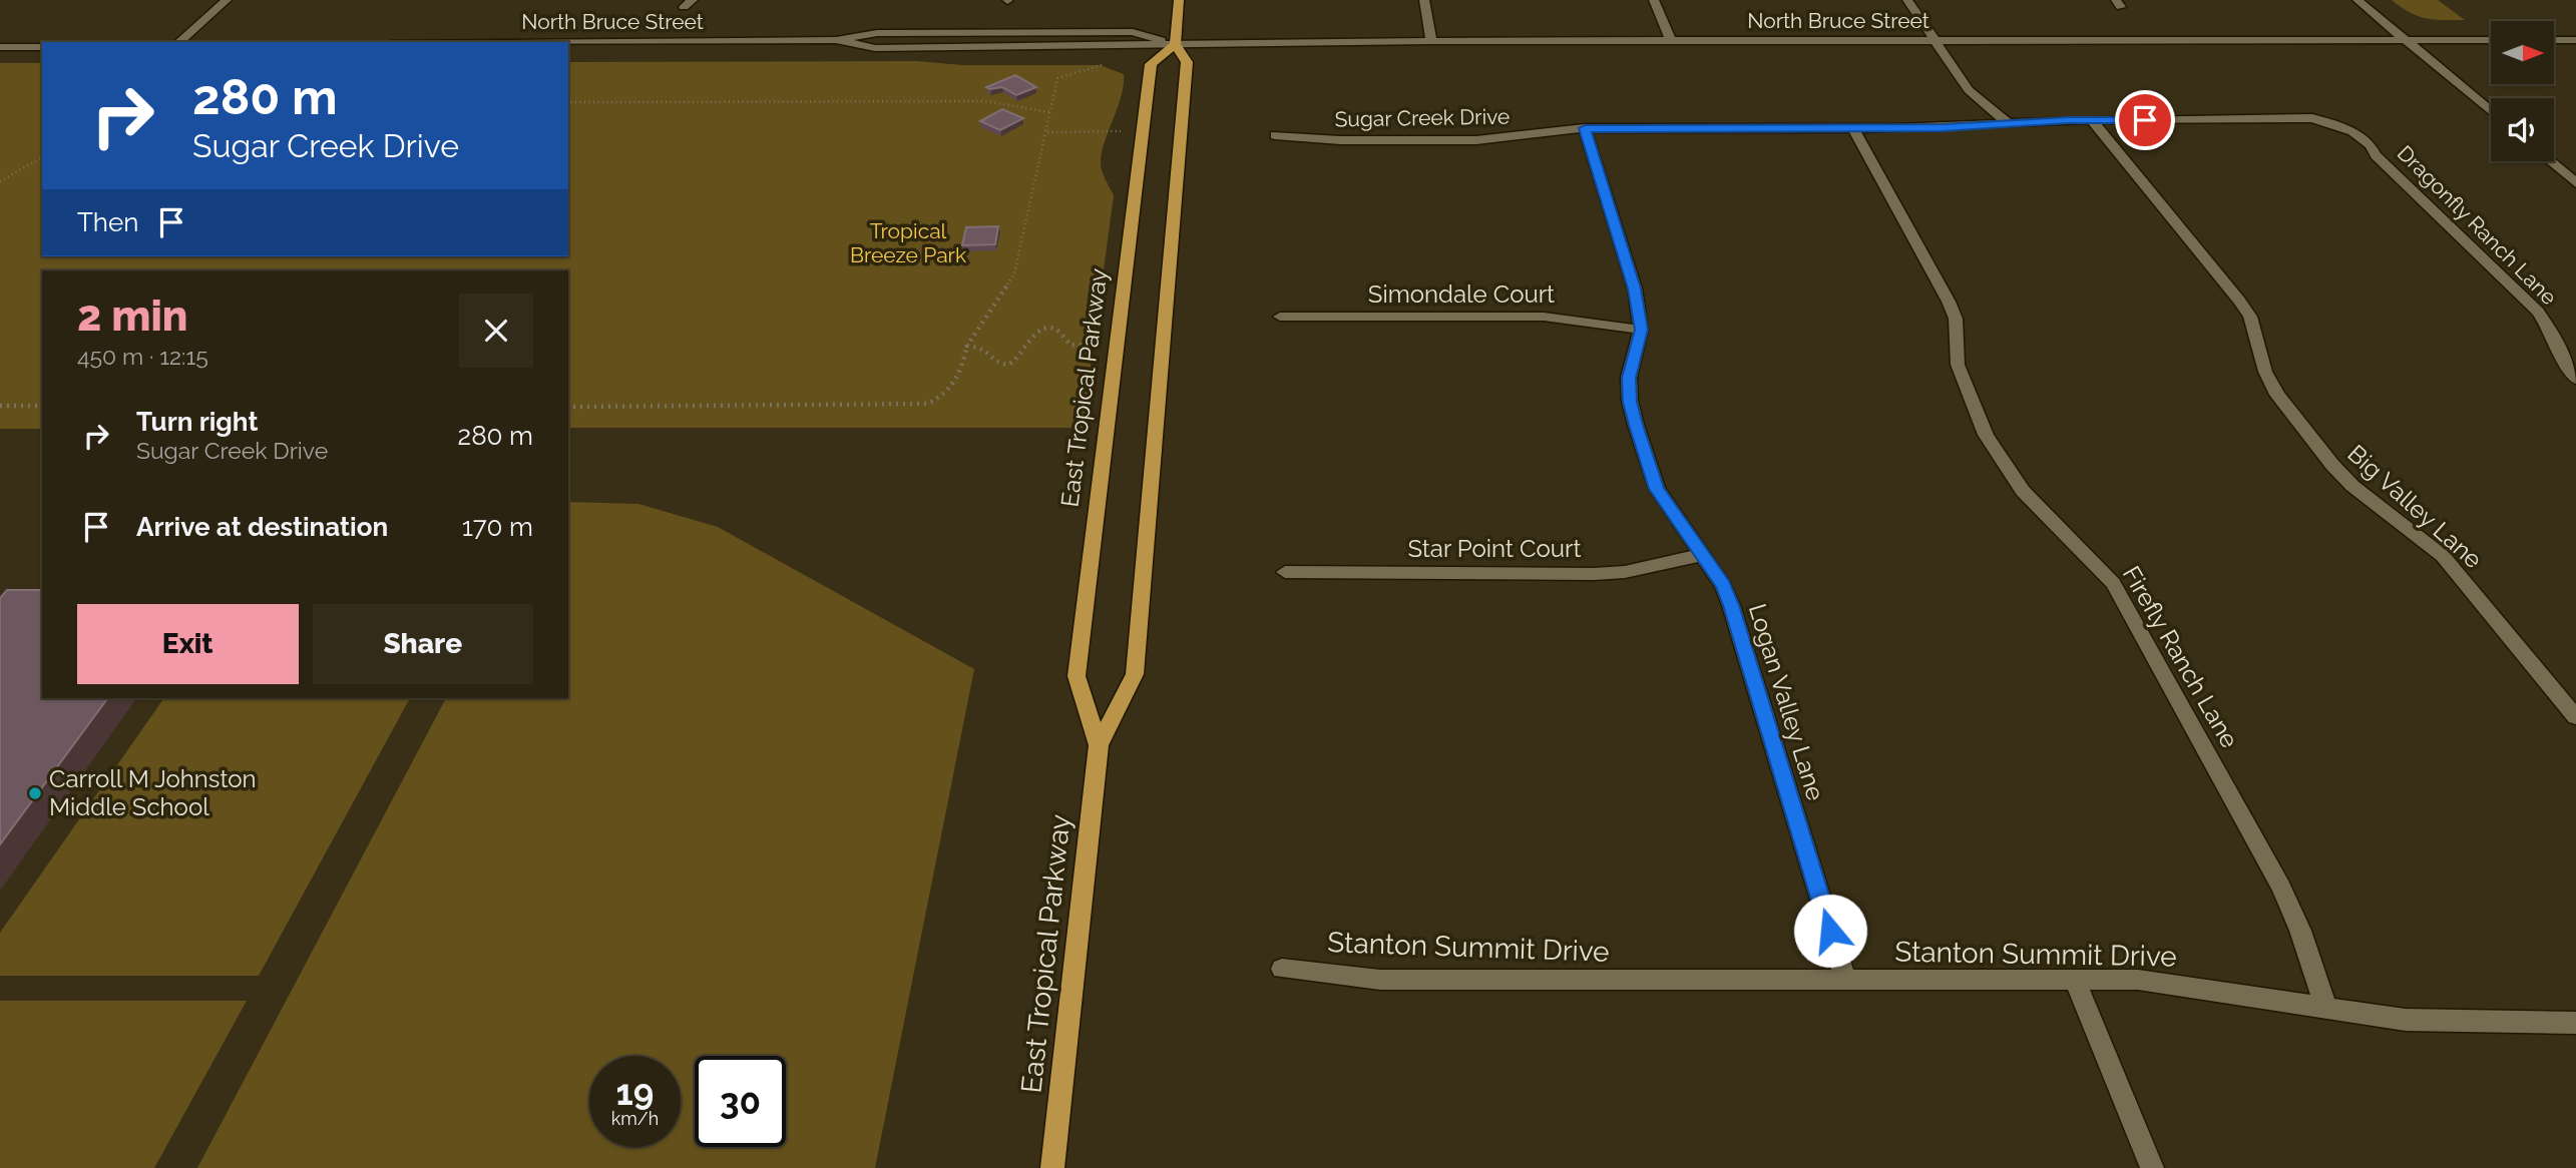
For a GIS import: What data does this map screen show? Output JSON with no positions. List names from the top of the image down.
{
  "streets": {
    "main road": ["East Tropical Parkway"],
    "street": [
      "North Bruce Street",
      "Sugar Creek Drive",
      "Dragonfly Ranch Lane",
      "Simondale Court",
      "Big Valley Lane",
      "Star Point Court",
      "Firefly Ranch Lane",
      "Logan Valley Lane",
      "Stanton Summit Drive"
    ]
  },
  "crossings": [
    ["North Bruce Street", "East Tropical Parkway"],
    ["Sugar Creek Drive", "Dragonfly Ranch Lane"],
    ["Sugar Creek Drive", "Big Valley Lane"],
    ["Sugar Creek Drive", "Firefly Ranch Lane"],
    ["Sugar Creek Drive", "Logan Valley Lane"],
    ["Simondale Court", "Logan Valley Lane"],
    ["Star Point Court", "Logan Valley Lane"],
    ["Firefly Ranch Lane", "Stanton Summit Drive"],
    ["Logan Valley Lane", "Stanton Summit Drive"]
  ],
  "parks": ["Tropical Breeze Park"],
  "places": ["Carroll M Johnston Middle School"],
  "north": "right",
  "page": {
    "turn": ["280 m", "Sugar Creek Drive"],
    "then": "Then",
    "heading": ["2 min", "450 m · 12:15"],
    "list": [
      {
        "name": "Turn right",
        "note": "Sugar Creek Drive",
        "value": "280 m"
      },
      {
        "name": "Arrive at destination",
        "value": "170 m"
      }
    ],
    "buttons": ["Exit", "Share"],
    "speed": "19 km/h",
    "limit": "30"
  }
}
